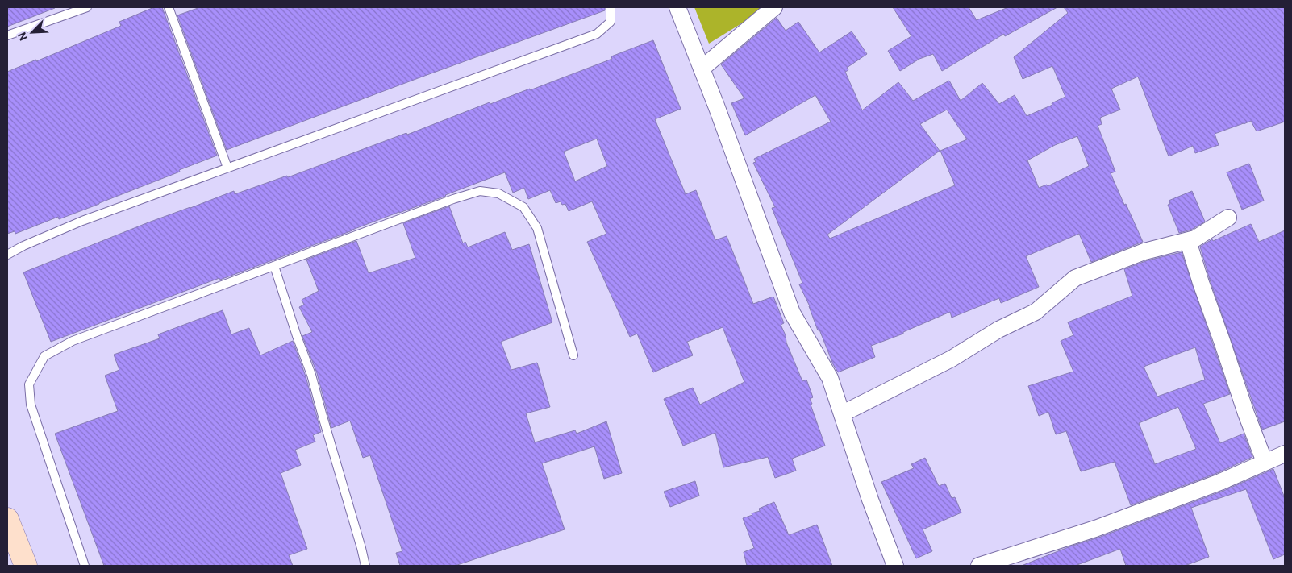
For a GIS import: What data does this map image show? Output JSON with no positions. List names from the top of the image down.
{
  "north": "bottom left"
}
